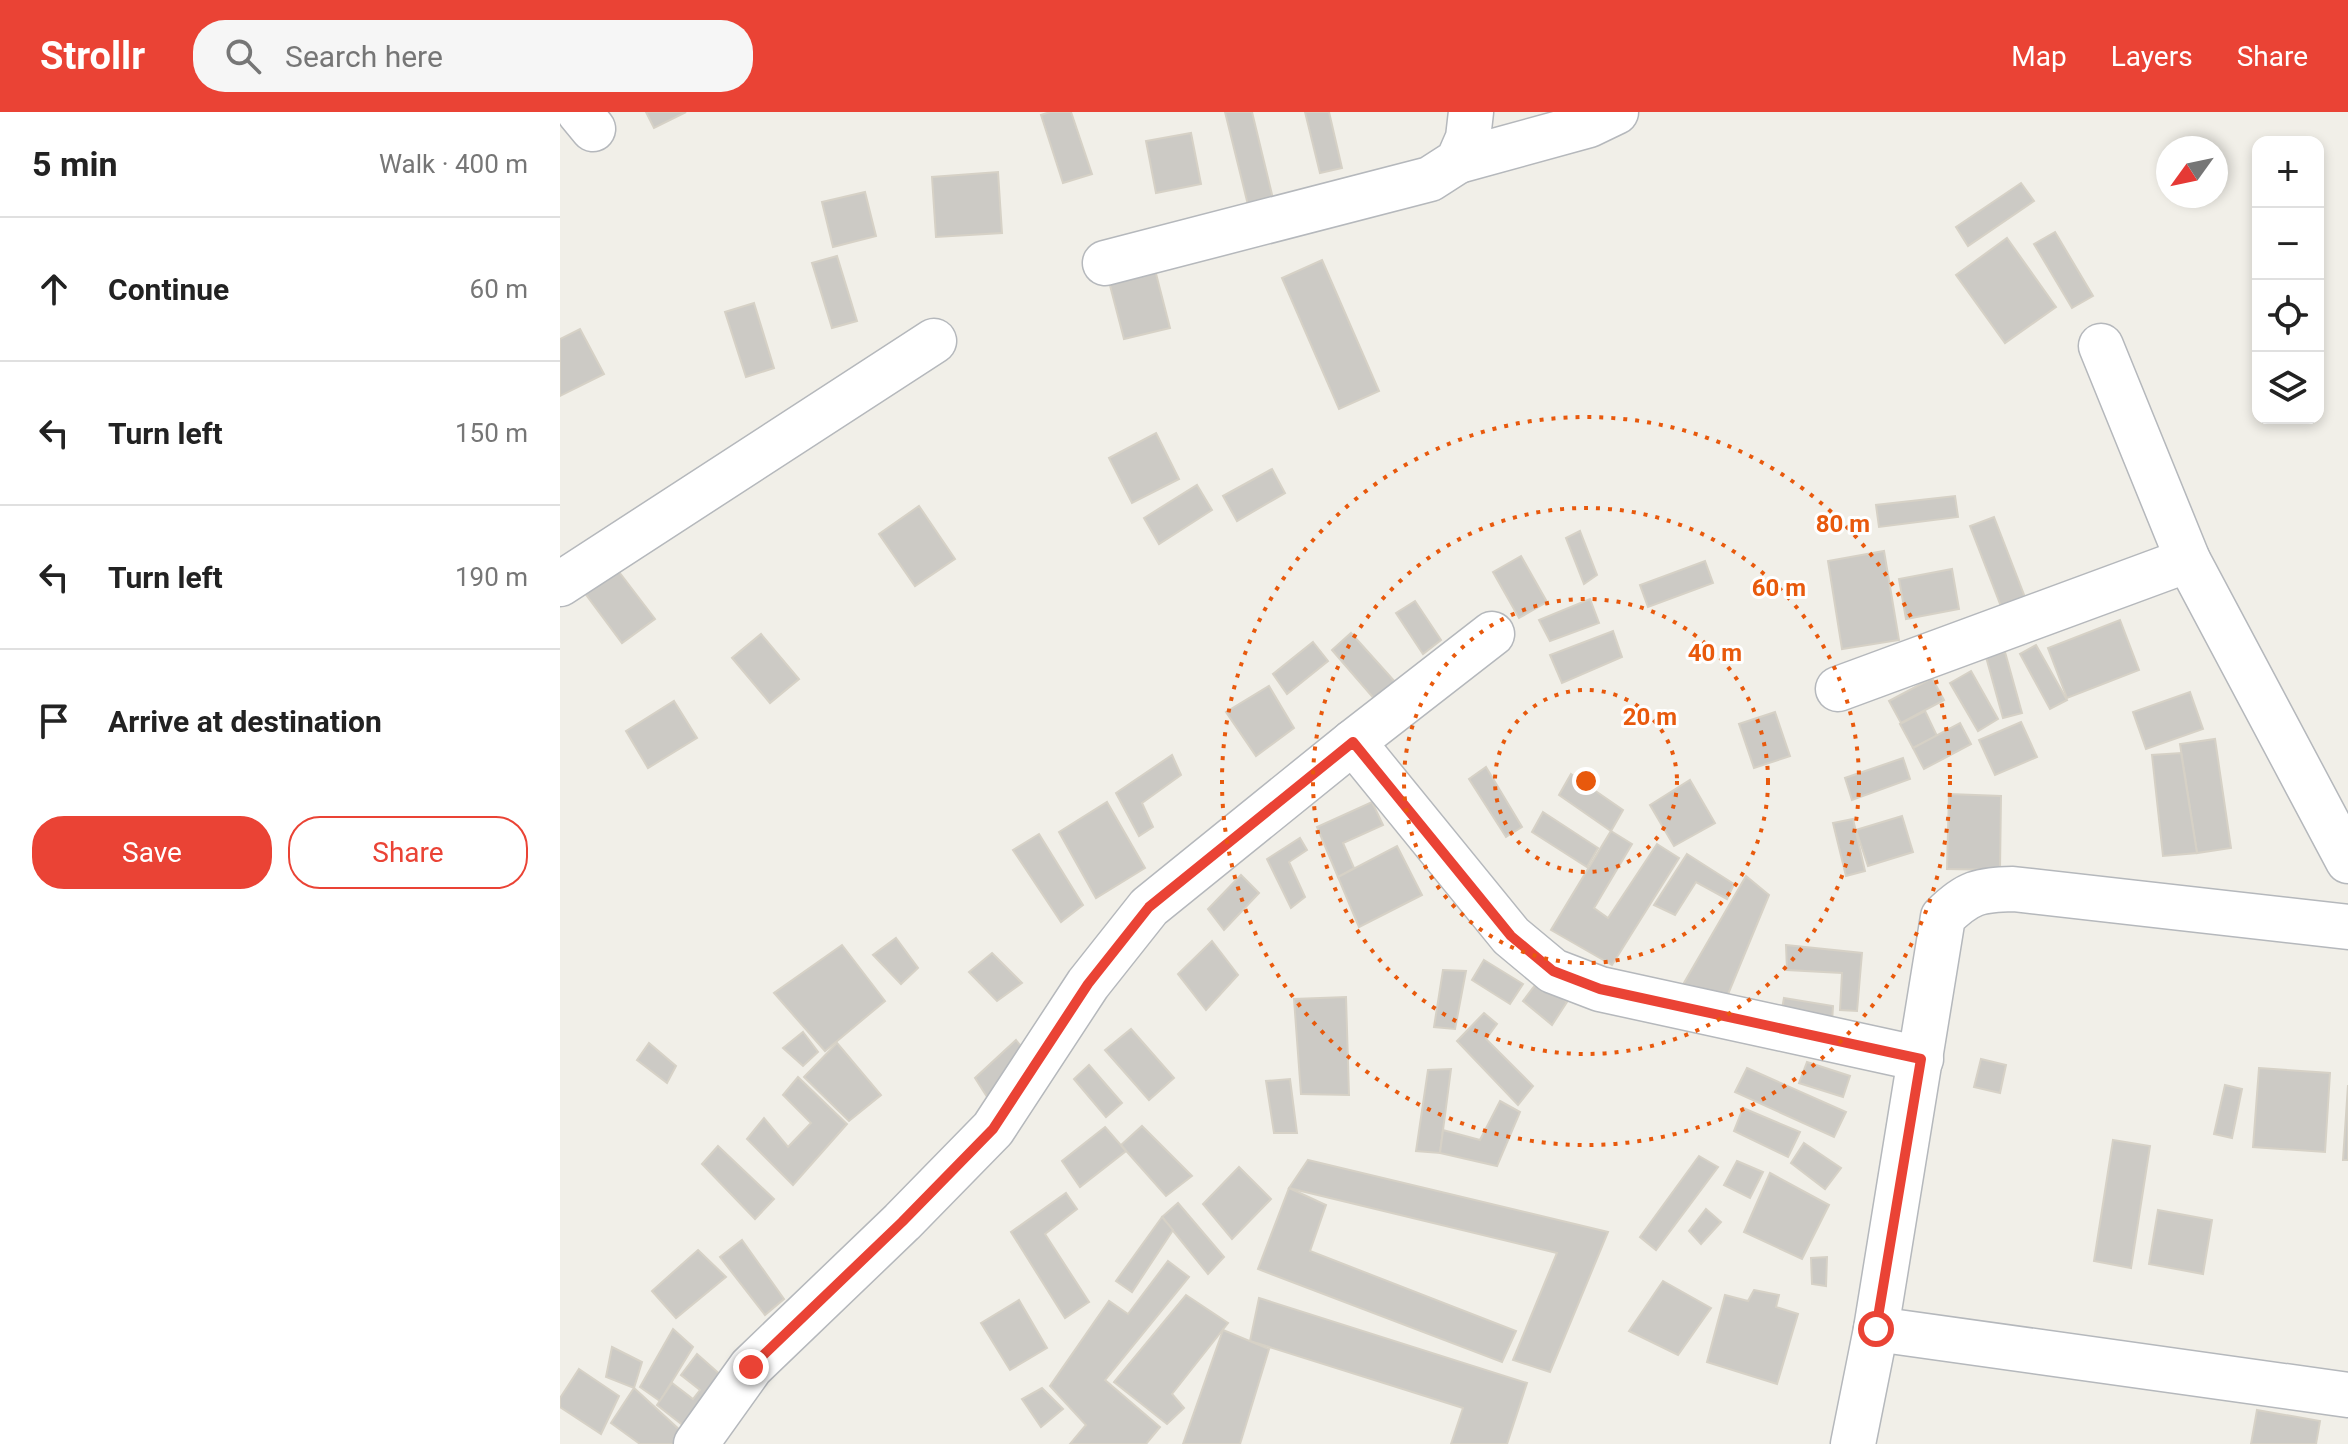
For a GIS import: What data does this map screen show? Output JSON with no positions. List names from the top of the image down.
{
  "north": "bottom left",
  "page": {
    "header": "Strollr",
    "search": "Search here",
    "nav": ["Map", "Layers", "Share"],
    "heading": ["5 min", "Walk · 400 m"],
    "map_buttons": ["+", "−"],
    "list": [
      ["Continue", "60 m"],
      ["Turn left", "150 m"],
      ["Turn left", "190 m"],
      "Arrive at destination"
    ],
    "buttons": ["Save", "Share"]
  },
  "rings": [
    "80 m",
    "60 m",
    "40 m",
    "20 m"
  ]
}
